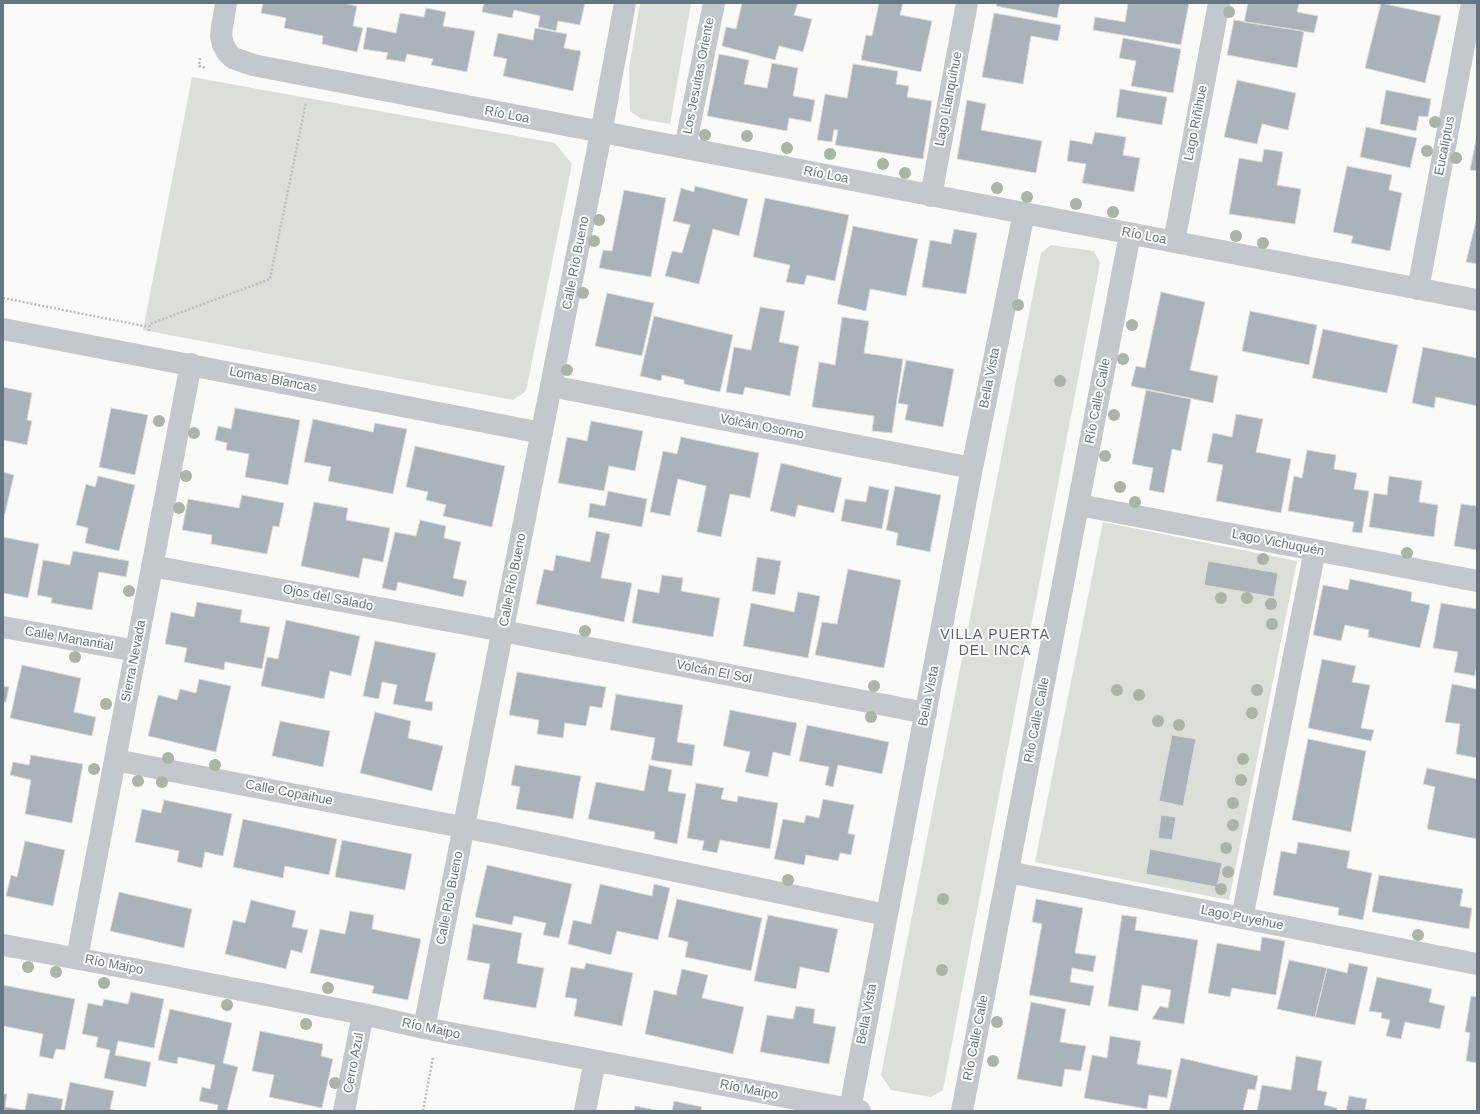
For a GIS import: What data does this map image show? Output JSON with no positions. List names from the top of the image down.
{
  "streets": {
    "street": [
      "Los Jesuitas Oriente",
      "Lago Llanquihue",
      "Río Loa",
      "Lago Riñihue",
      "Eucaliptus",
      "Calle Río Bueno",
      "Bella Vista",
      "Lomas Blancas",
      "Río Calle Calle",
      "Volcán Osorno",
      "Lago Vichuquén",
      "Ojos del Salado",
      "Calle Manantial",
      "Sierra Nevada",
      "Volcán El Sol",
      "Calle Copaihue",
      "Lago Puyehue",
      "Río Maipo",
      "Cerro Azul"
    ]
  },
  "crossings": [
    ["Los Jesuitas Oriente", "Río Loa"],
    ["Lago Llanquihue", "Río Loa"],
    ["Río Loa", "Lago Riñihue"],
    ["Río Loa", "Eucaliptus"],
    ["Río Loa", "Calle Río Bueno"],
    ["Río Loa", "Bella Vista"],
    ["Río Loa", "Río Calle Calle"],
    ["Calle Río Bueno", "Lomas Blancas"],
    ["Calle Río Bueno", "Volcán Osorno"],
    ["Calle Río Bueno", "Ojos del Salado"],
    ["Calle Río Bueno", "Volcán El Sol"],
    ["Calle Río Bueno", "Calle Copaihue"],
    ["Calle Río Bueno", "Río Maipo"],
    ["Bella Vista", "Volcán Osorno"],
    ["Bella Vista", "Volcán El Sol"],
    ["Bella Vista", "Calle Copaihue"],
    ["Bella Vista", "Río Maipo"],
    ["Lomas Blancas", "Sierra Nevada"],
    ["Río Calle Calle", "Lago Vichuquén"],
    ["Río Calle Calle", "Lago Puyehue"],
    ["Ojos del Salado", "Sierra Nevada"],
    ["Ojos del Salado", "Volcán El Sol"],
    ["Calle Manantial", "Sierra Nevada"],
    ["Sierra Nevada", "Calle Copaihue"],
    ["Sierra Nevada", "Río Maipo"],
    ["Río Maipo", "Cerro Azul"]
  ],
  "districts": ["VILLA PUERTA DEL INCA"]
}
